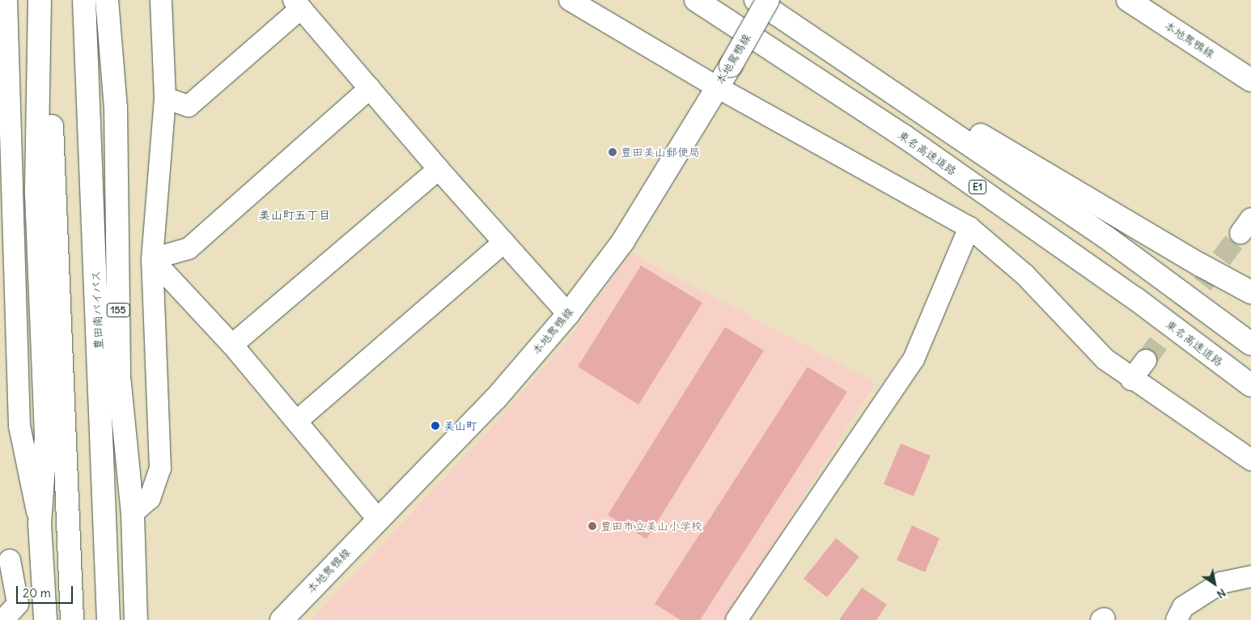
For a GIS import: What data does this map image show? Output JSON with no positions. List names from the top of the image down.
{
  "streets": {
    "main road": [
      "本地鴛鴨線",
      "東名高速道路",
      "E1",
      "豊田南バイパス",
      "155"
    ]
  },
  "districts": ["美山町五丁目"],
  "places": ["豊田美山郵便局", "美山町", "豊田市立美山小学校"],
  "scale_bar": "20 m",
  "north": "bottom right"
}
